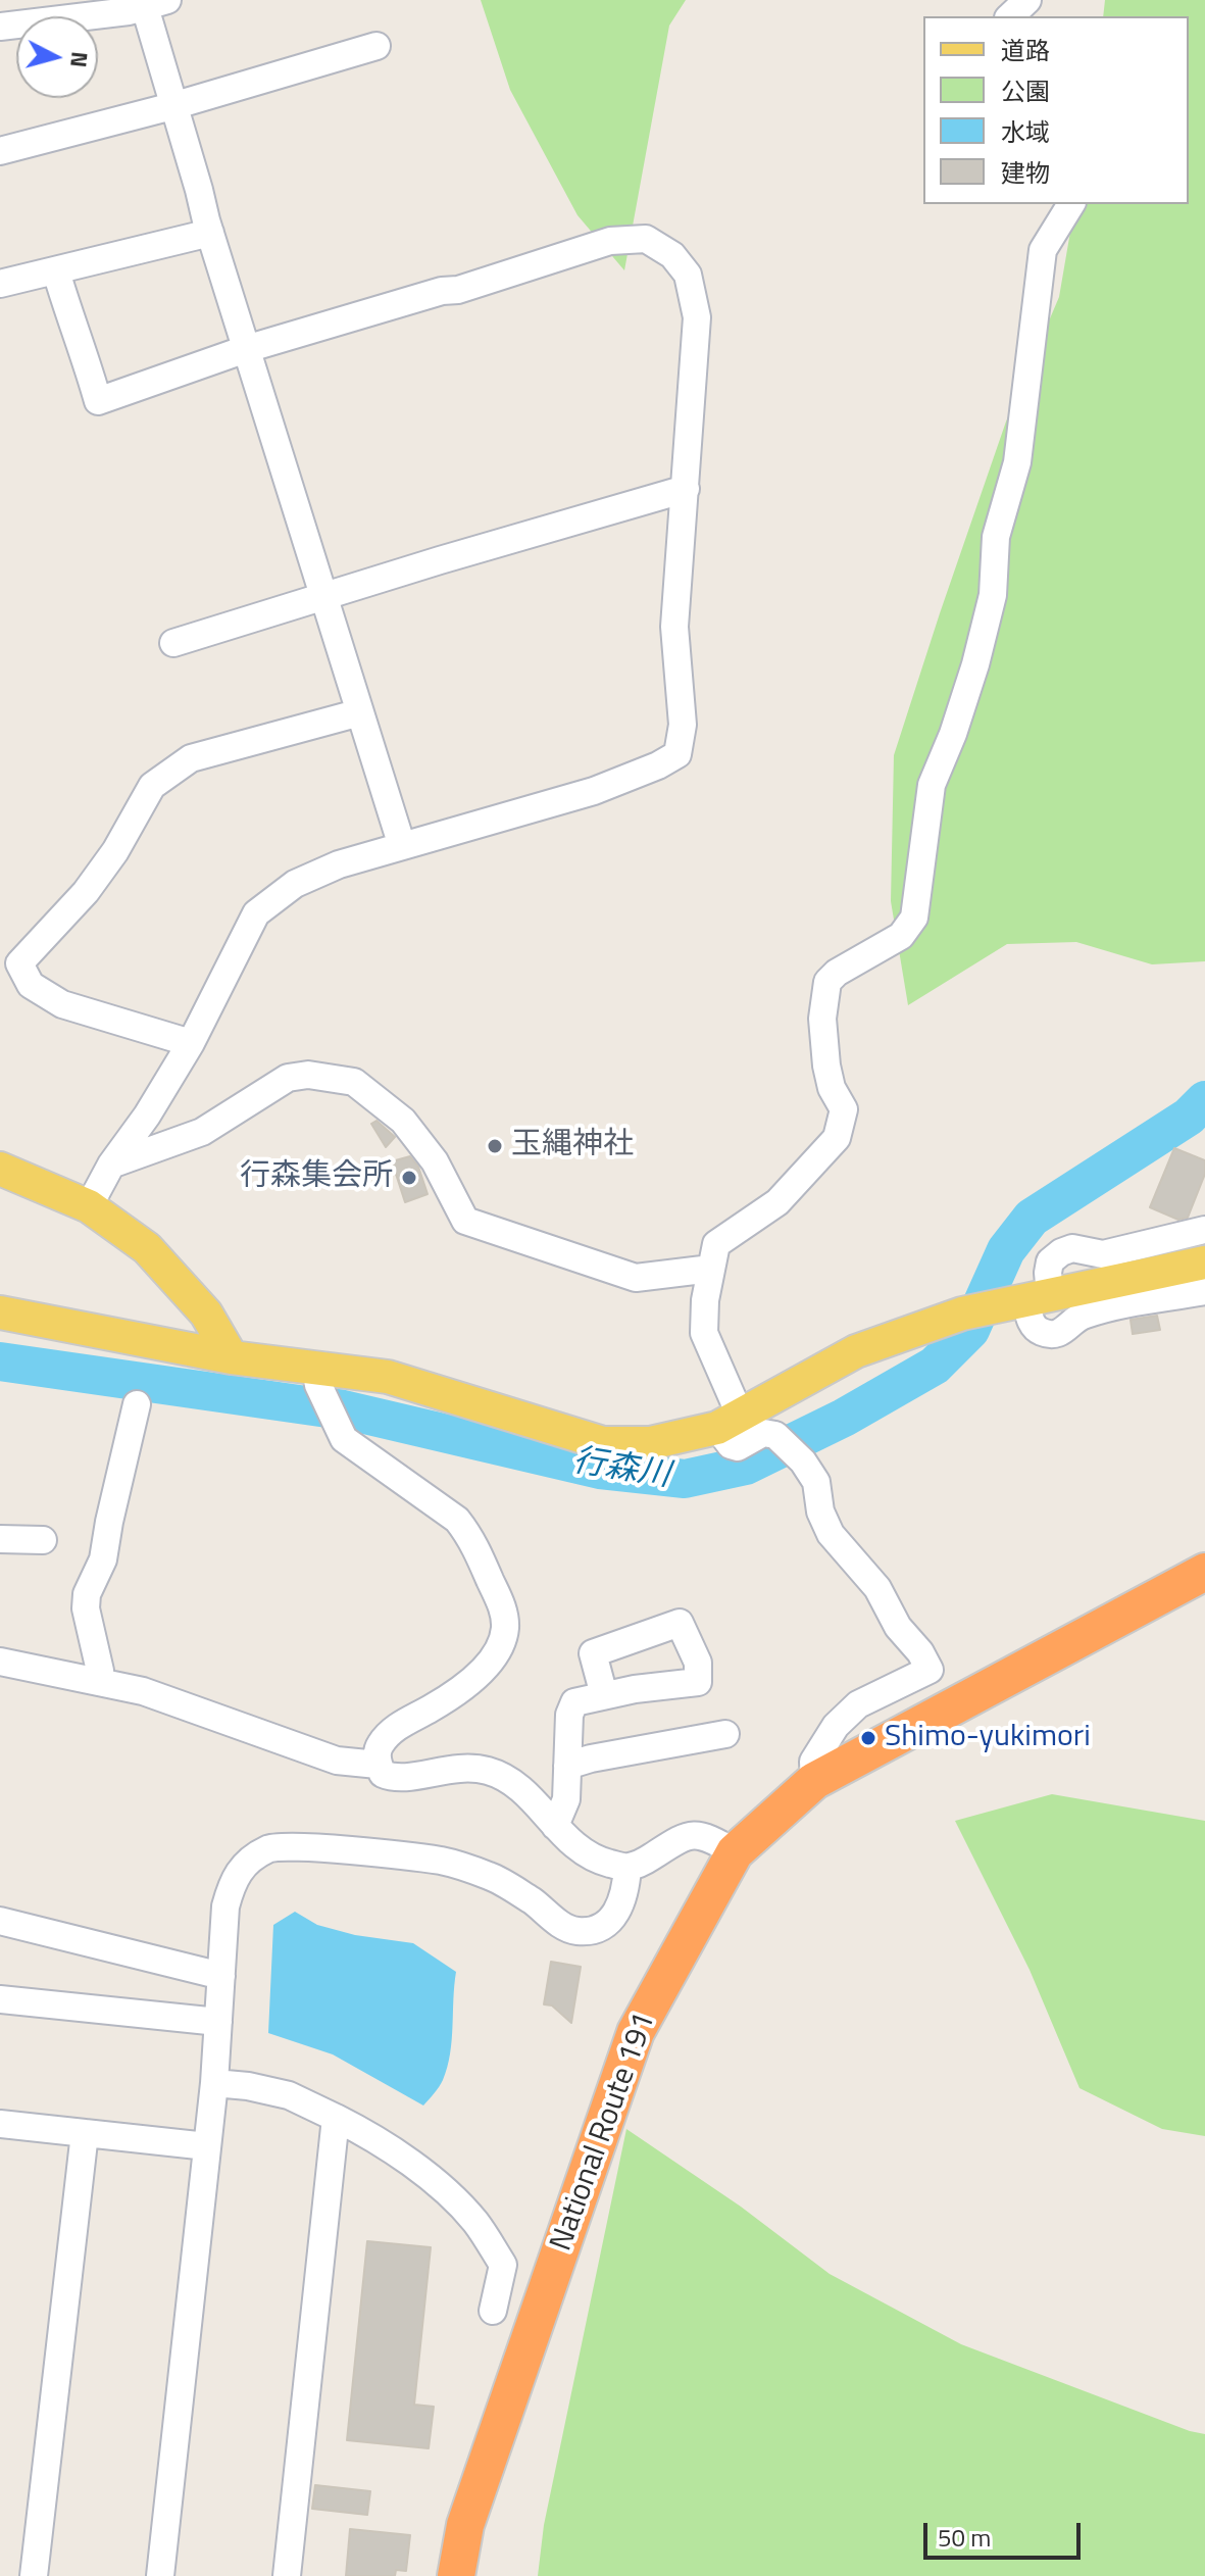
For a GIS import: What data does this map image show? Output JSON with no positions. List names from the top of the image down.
{
  "streets": {
    "highway": ["National Route 191"]
  },
  "water": ["行森川"],
  "places": ["玉縄神社", "行森集会所", "Shimo-yukimori"],
  "legend": [
    "道路",
    "公園",
    "水域",
    "建物"
  ],
  "scale_bar": "50 m",
  "north": "right"
}
